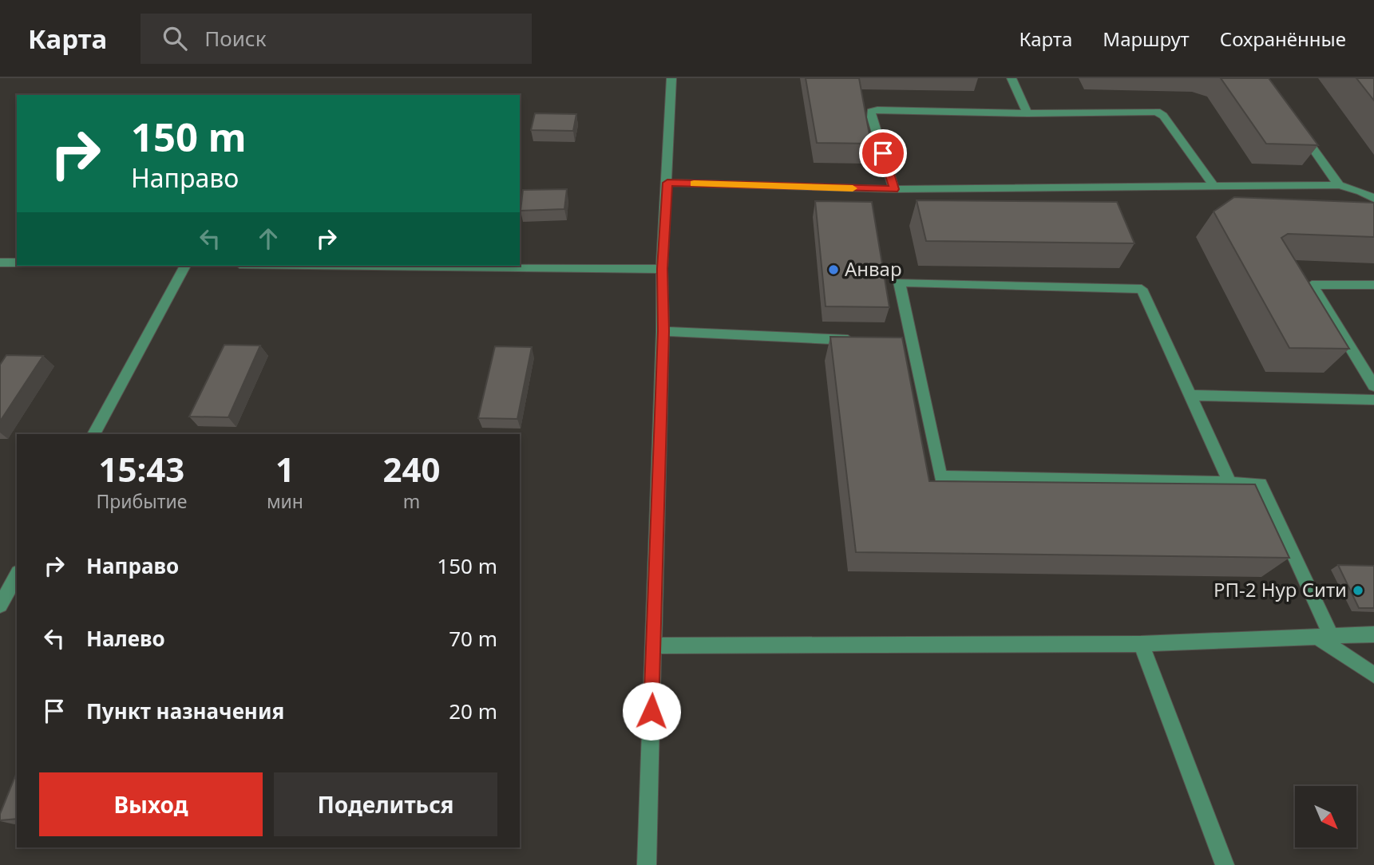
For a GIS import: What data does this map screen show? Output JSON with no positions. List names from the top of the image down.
{
  "places": ["Анвар", "РП-2 Нур Сити"],
  "north": "bottom right",
  "page": {
    "header": "Карта",
    "search": "Поиск",
    "nav": ["Карта", "Маршрут", "Сохранённые"],
    "turn": ["150 m", "Направо"],
    "eta": [
      "15:43",
      "Прибытие",
      "1",
      "мин",
      "240",
      "m"
    ],
    "list": [
      {
        "name": "Направо",
        "value": "150 m"
      },
      {
        "name": "Налево",
        "value": "70 m"
      },
      {
        "name": "Пункт назначения",
        "value": "20 m"
      }
    ],
    "buttons": ["Выход", "Поделиться"]
  }
}
